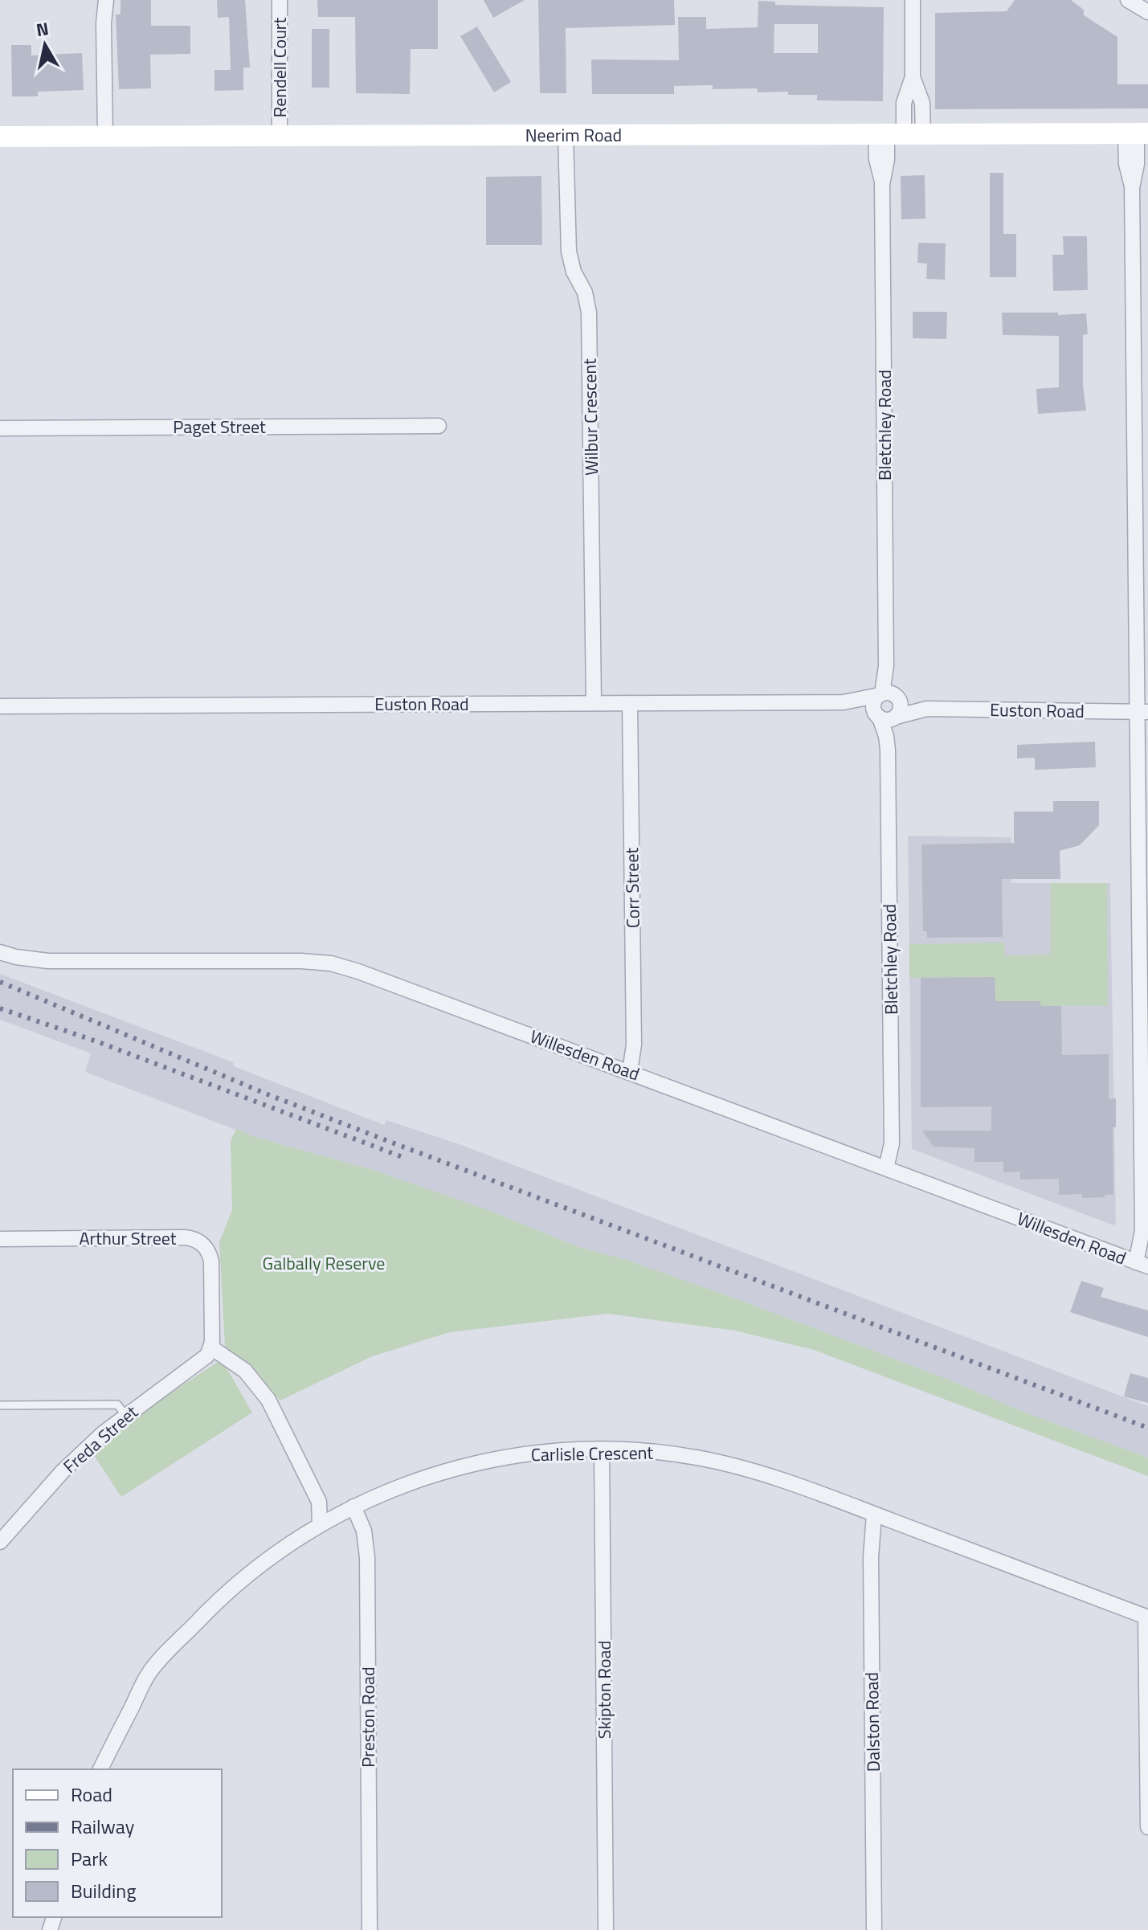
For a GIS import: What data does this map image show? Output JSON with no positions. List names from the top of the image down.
{
  "streets": {
    "street": [
      "Rendell Court",
      "Neerim Road",
      "Wilbur Crescent",
      "Bletchley Road",
      "Paget Street",
      "Euston Road",
      "Corr Street",
      "Willesden Road",
      "Arthur Street",
      "Freda Street",
      "Carlisle Crescent",
      "Skipton Road",
      "Preston Road",
      "Dalston Road"
    ]
  },
  "crossings": [
    ["Rendell Court", "Neerim Road"],
    ["Neerim Road", "Wilbur Crescent"],
    ["Neerim Road", "Bletchley Road"],
    ["Wilbur Crescent", "Euston Road"],
    ["Bletchley Road", "Euston Road"],
    ["Bletchley Road", "Willesden Road"],
    ["Euston Road", "Corr Street"],
    ["Corr Street", "Willesden Road"],
    ["Arthur Street", "Freda Street"],
    ["Carlisle Crescent", "Skipton Road"],
    ["Carlisle Crescent", "Preston Road"],
    ["Carlisle Crescent", "Dalston Road"]
  ],
  "parks": ["Galbally Reserve"],
  "legend": [
    "Road",
    "Railway",
    "Park",
    "Building"
  ],
  "north": "top"
}
